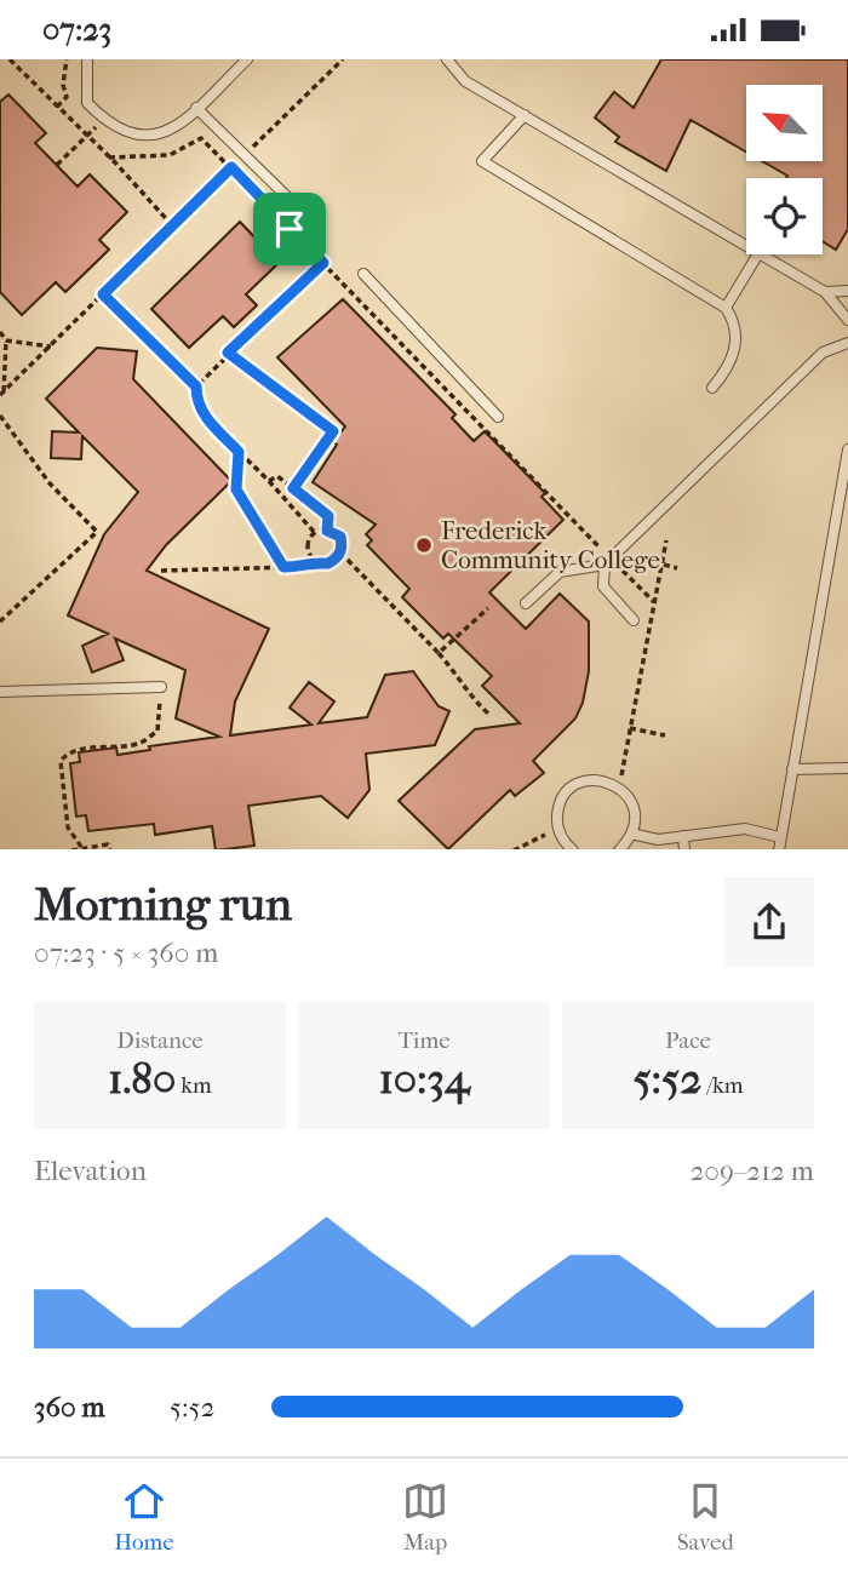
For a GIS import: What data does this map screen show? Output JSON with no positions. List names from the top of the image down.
{
  "places": ["Frederick Community College"],
  "north": "top left",
  "page": {
    "status": "07:23",
    "heading": ["Morning run", "07:23 · 5 × 360 m"],
    "stats": [
      ["Distance", "1.80 km"],
      ["Time", "10:34"],
      ["Pace", "5:52 /km"]
    ],
    "chart": ["Elevation", "209–212 m"],
    "list": [
      {
        "name": "360 m",
        "note": "5:52"
      }
    ],
    "tabs": ["Home", "Map", "Saved"]
  }
}
